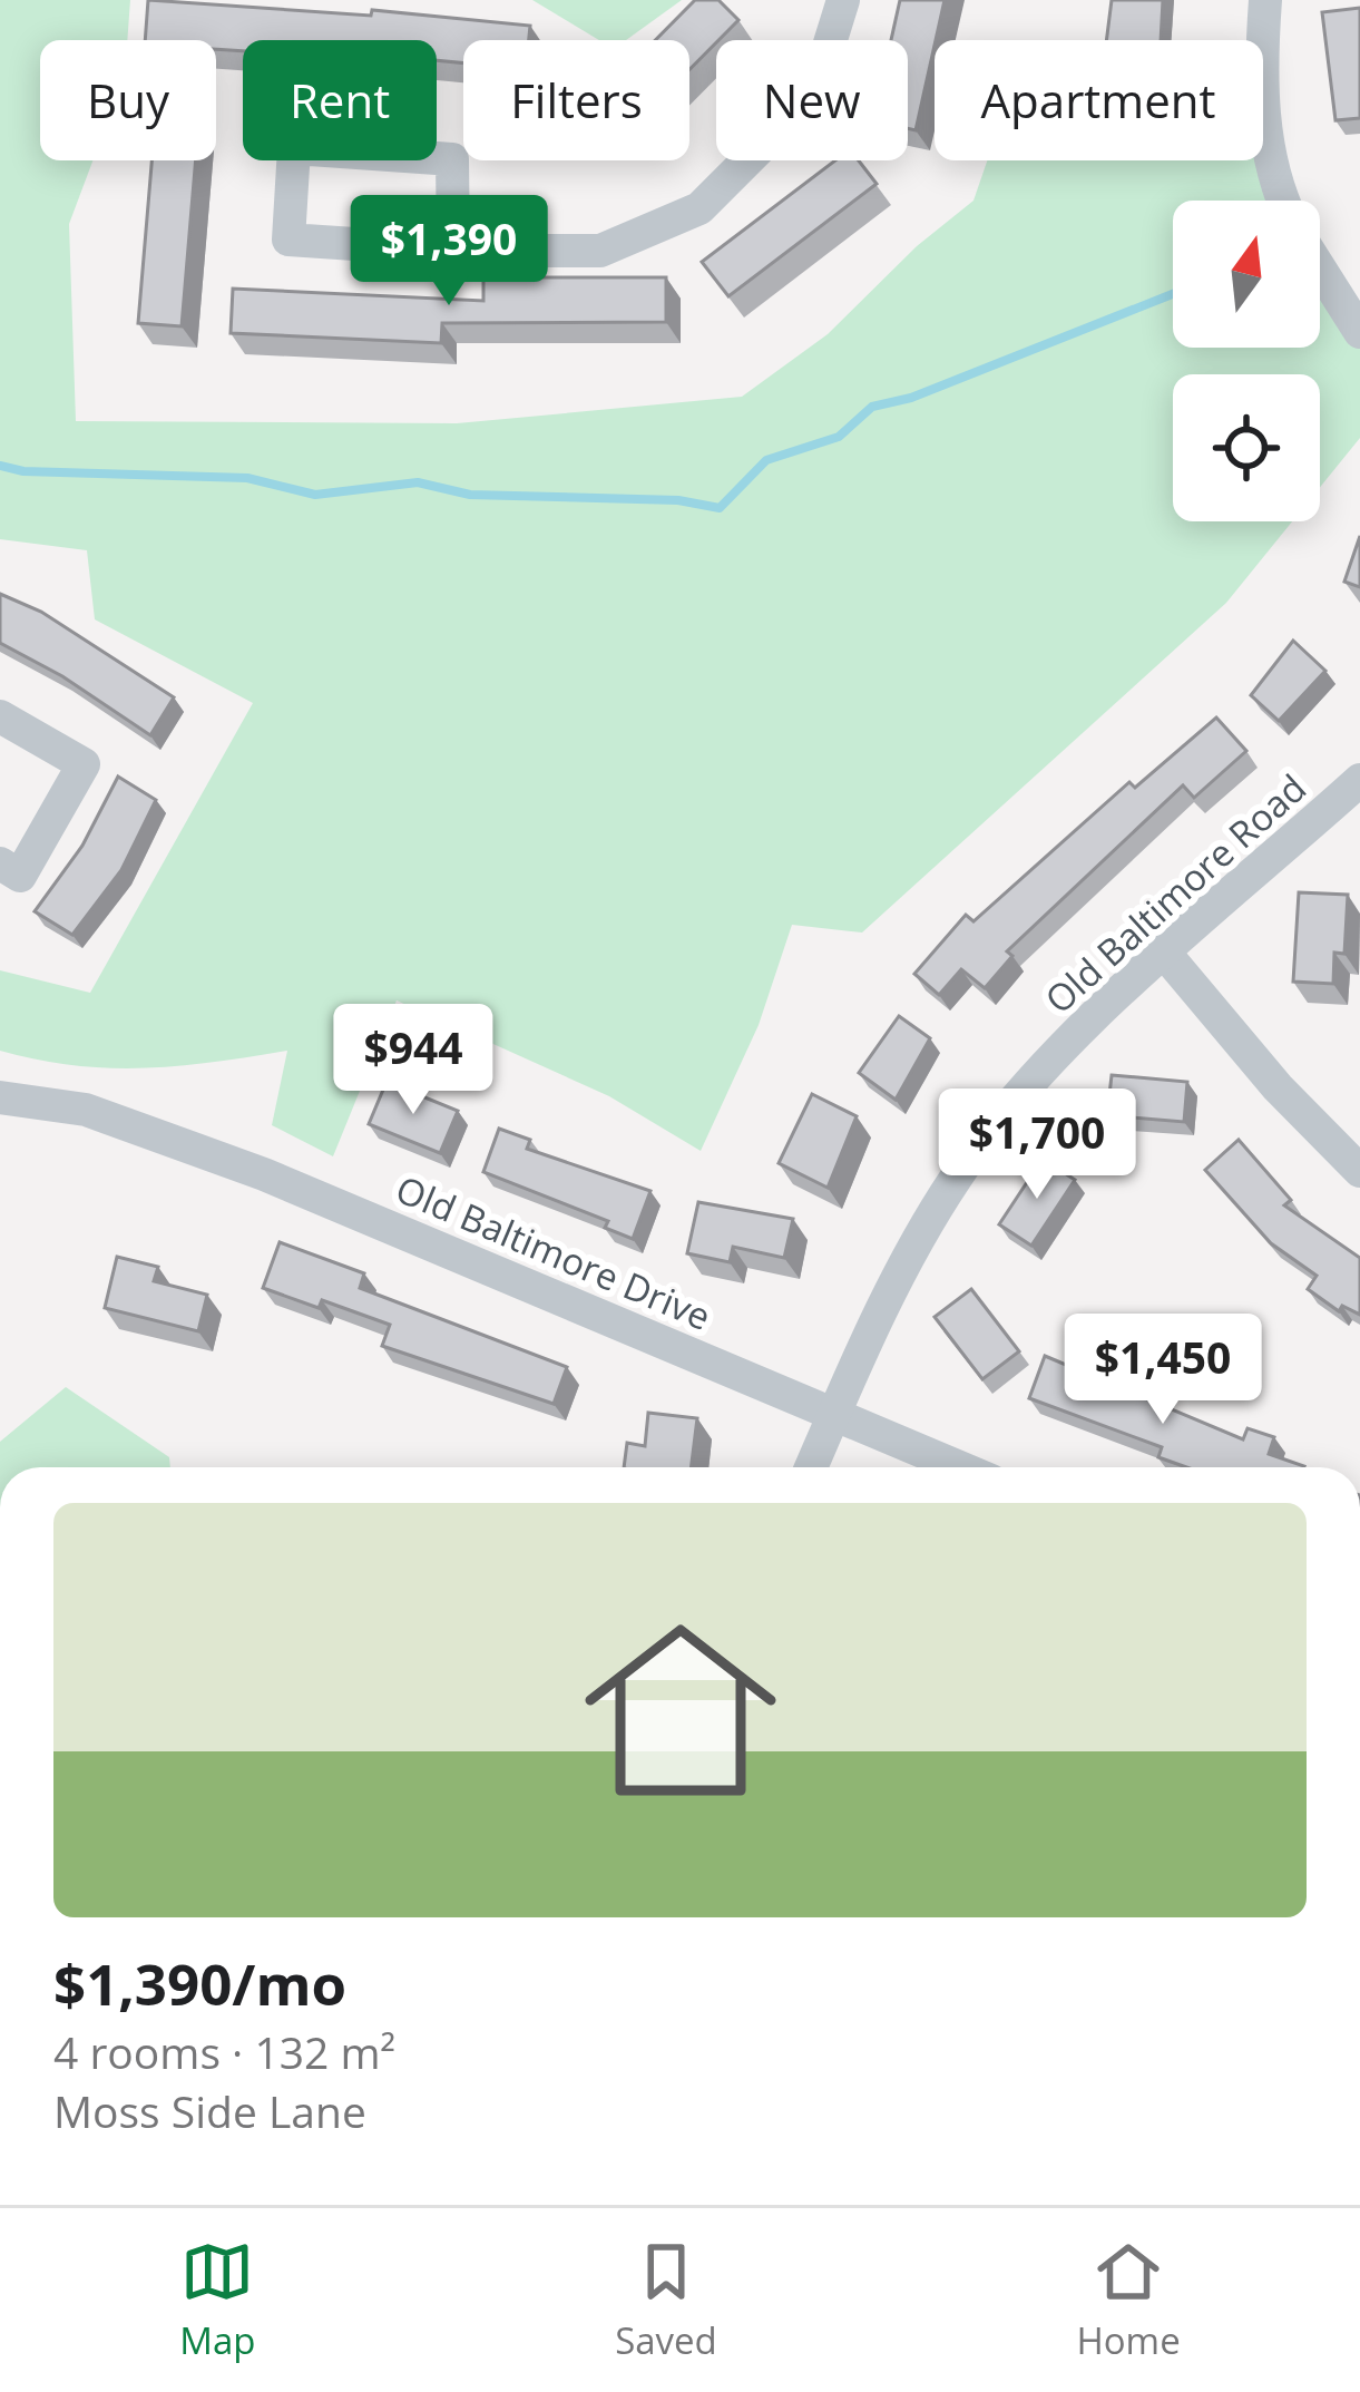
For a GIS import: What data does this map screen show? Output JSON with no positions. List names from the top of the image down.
{
  "streets": {
    "street": ["Old Baltimore Road", "Old Baltimore Drive"]
  },
  "crossings": [
    ["Old Baltimore Road", "Old Baltimore Drive"]
  ],
  "north": "top",
  "page": {
    "chip": [
      "Buy",
      "Rent",
      "Filters",
      "New",
      "Apartment"
    ],
    "price": [
      "$1,390",
      "$944",
      "$1,700",
      "$1,450"
    ],
    "list": [
      {
        "name": "$1,390/mo",
        "note": "4 rooms · 132 m² · Moss Side Lane"
      }
    ],
    "tabs": ["Map", "Saved", "Home"]
  }
}
